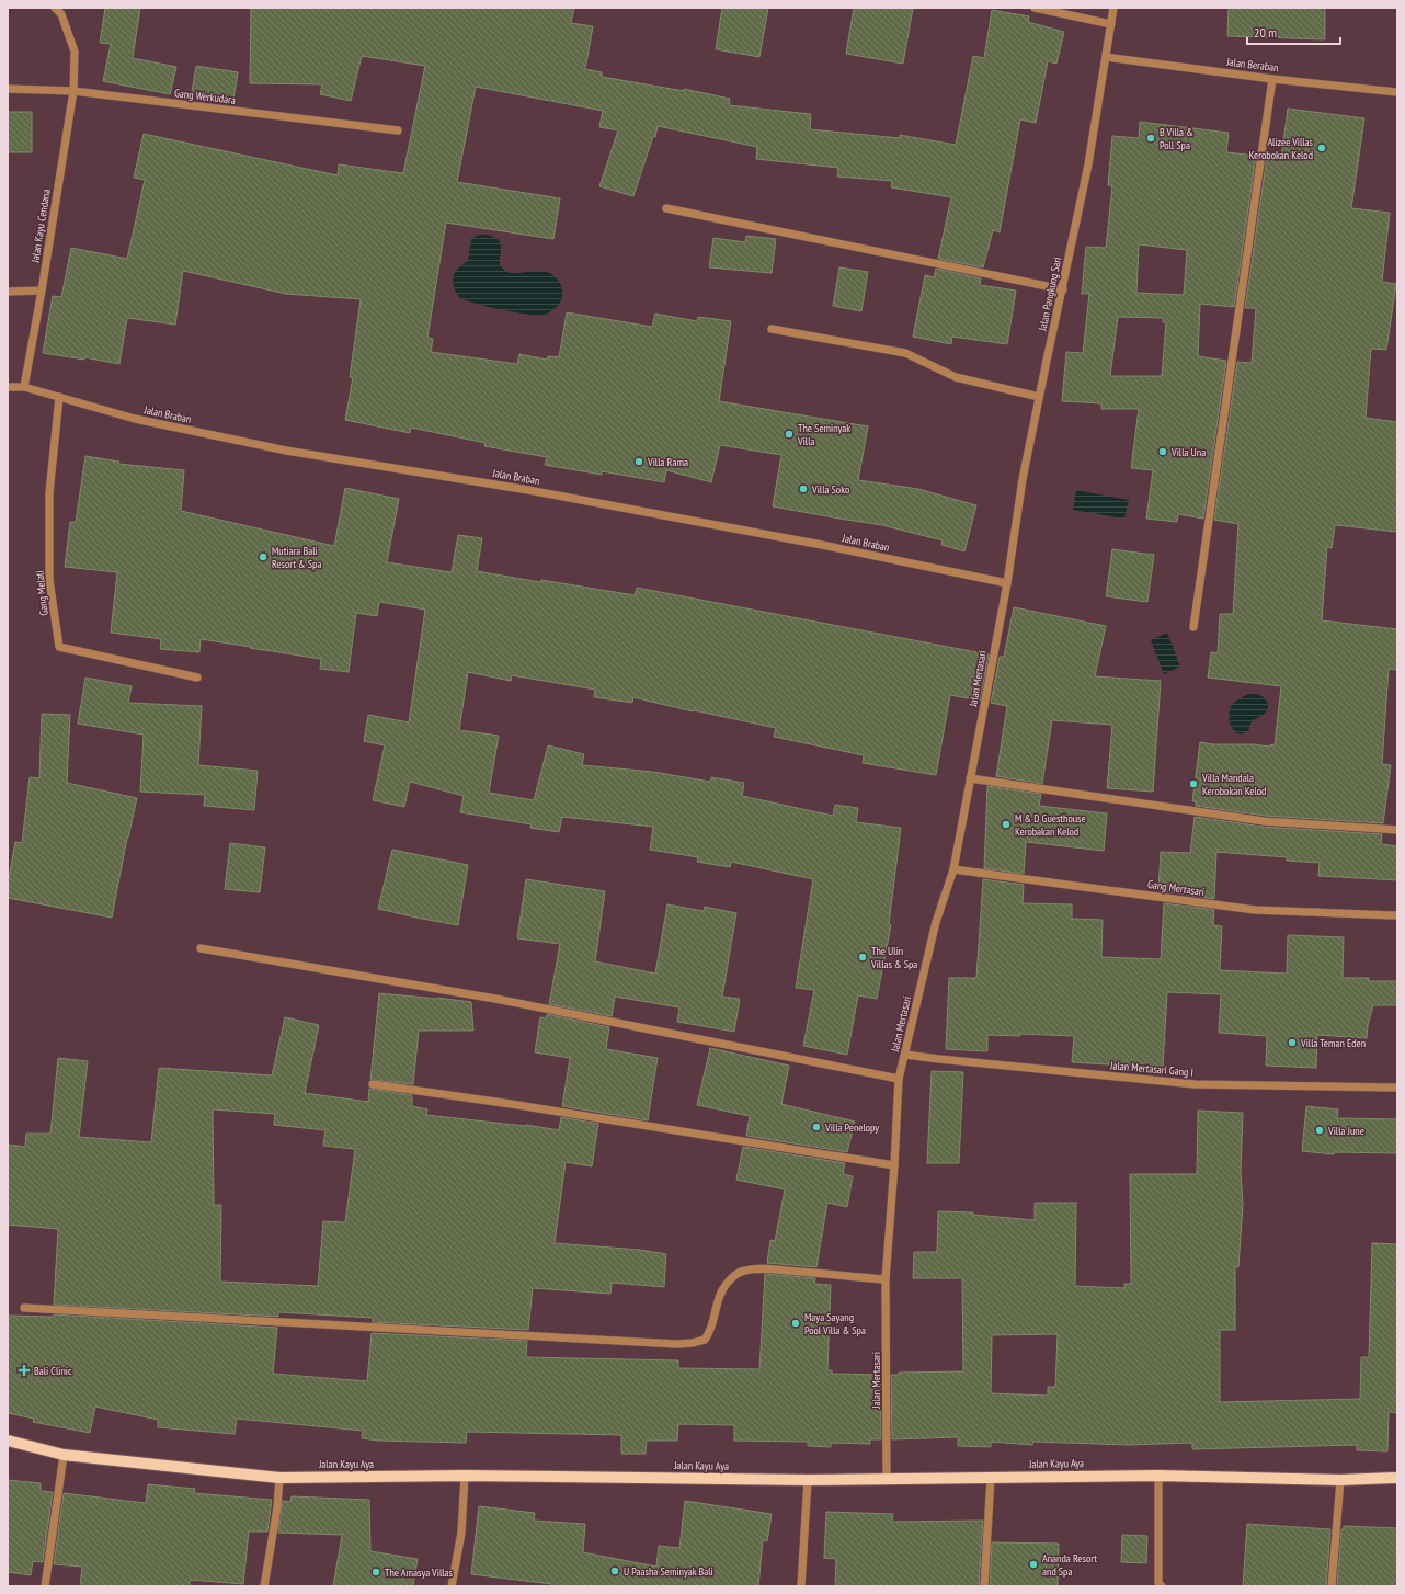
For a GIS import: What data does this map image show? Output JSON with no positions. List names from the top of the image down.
{
  "streets": {
    "main road": ["Jalan Kayu Aya"],
    "street": [
      "Jalan Beraban",
      "Gang Werkudara",
      "Jalan Kayu Cendana",
      "Jalan Pangkung Sari",
      "Jalan Braban",
      "Gang Melati",
      "Jalan Mertasari",
      "Gang Mertasari",
      "Jalan Mertasari Gang I"
    ]
  },
  "crossings": [
    ["Jalan Beraban", "Jalan Pangkung Sari"],
    ["Gang Werkudara", "Jalan Kayu Cendana"],
    ["Jalan Kayu Cendana", "Jalan Braban"],
    ["Jalan Pangkung Sari", "Jalan Braban"],
    ["Jalan Pangkung Sari", "Jalan Mertasari"],
    ["Jalan Braban", "Gang Melati"],
    ["Jalan Braban", "Jalan Mertasari"],
    ["Jalan Mertasari", "Gang Mertasari"],
    ["Jalan Mertasari", "Jalan Mertasari Gang I"],
    ["Jalan Mertasari", "Jalan Kayu Aya"]
  ],
  "places": {
    "other": [
      "B Villa & Poll Spa",
      "Alizee Villas Kerobokan Kelod",
      "The Seminyak Villa",
      "Villa Una",
      "Villa Rama",
      "Villa Soko",
      "Mutiara Bali Resort & Spa",
      "Villa Mandala Kerobokan Kelod",
      "M & D Guesthouse Kerobakan Kelod",
      "The Ulin Villas & Spa",
      "Villa Teman Eden",
      "Villa Penelopy",
      "Villa June",
      "Maya Sayang Pool Villa & Spa",
      "Ananda Resort and Spa",
      "U Paasha Seminyak Bali",
      "The Amasya Villas"
    ],
    "health": ["Bali Clinic"]
  },
  "scale_bar": "20 m"
}
